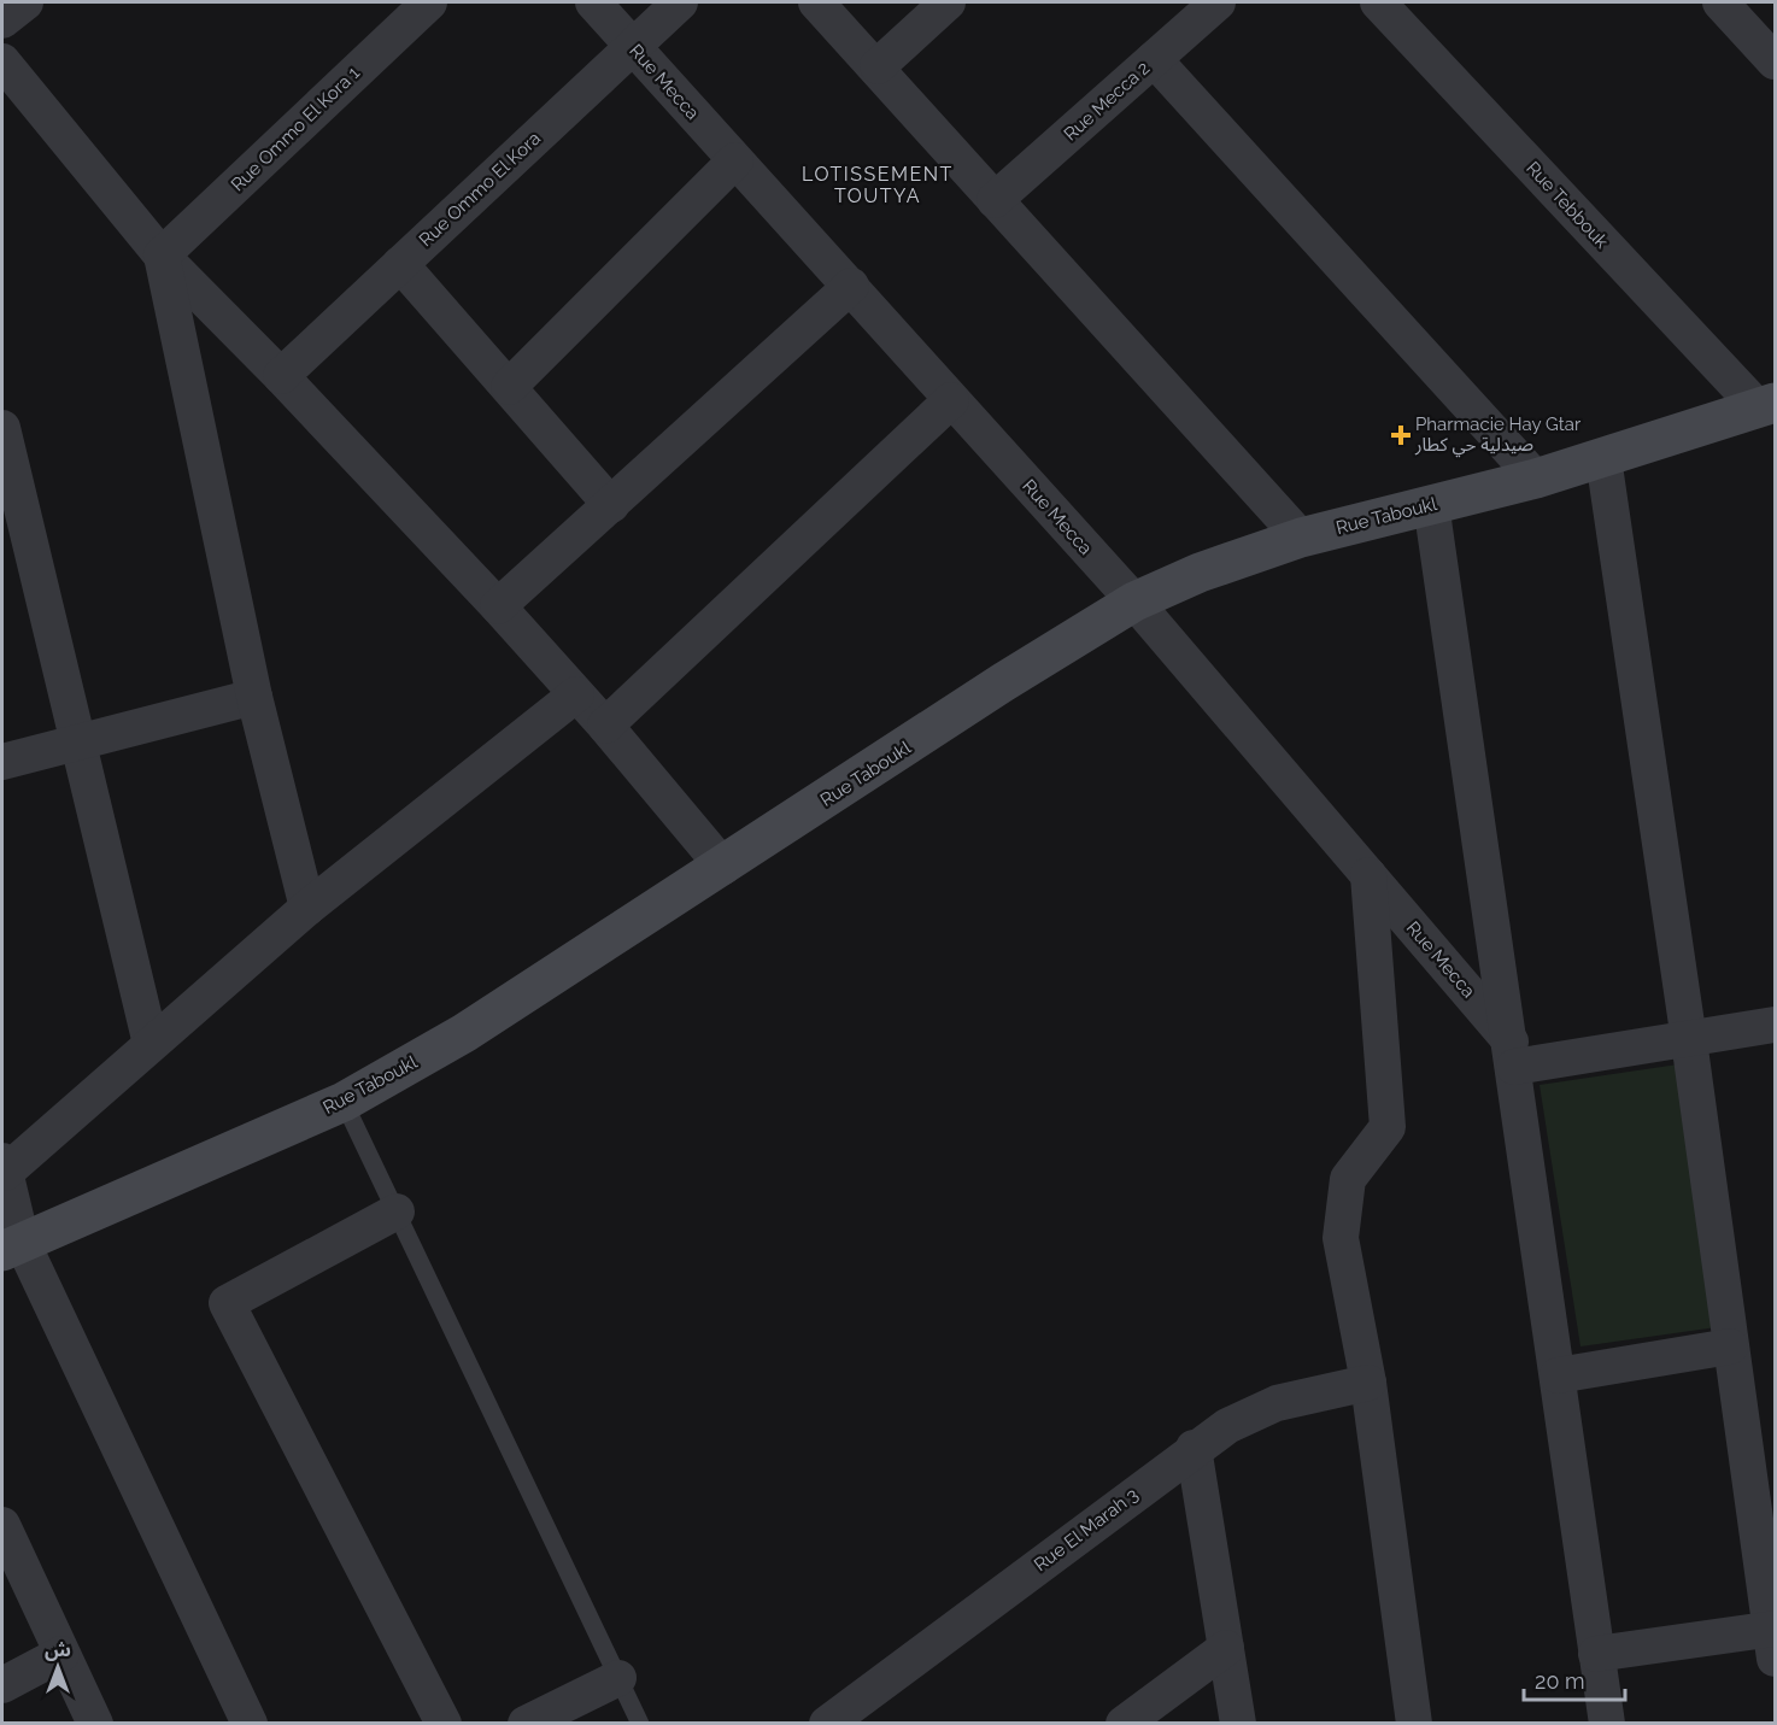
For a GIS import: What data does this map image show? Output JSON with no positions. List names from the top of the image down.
{
  "streets": {
    "street": [
      "Rue Mecca",
      "Rue Mecca 2",
      "Rue Ommo El Kora 1",
      "Rue Ommo El Kora",
      "Rue Tebbouk",
      "Rue Taboukl",
      "Rue El Marah 3"
    ]
  },
  "crossings": [
    ["Rue Mecca", "Rue Ommo El Kora"],
    ["Rue Mecca", "Rue Taboukl"],
    ["Rue Tebbouk", "Rue Taboukl"]
  ],
  "districts": ["LOTISSEMENT TOUTYA"],
  "places": {
    "health": ["Pharmacie Hay Gtar صيدلية حي كطار"]
  },
  "scale_bar": "20 m",
  "north": "top"
}
